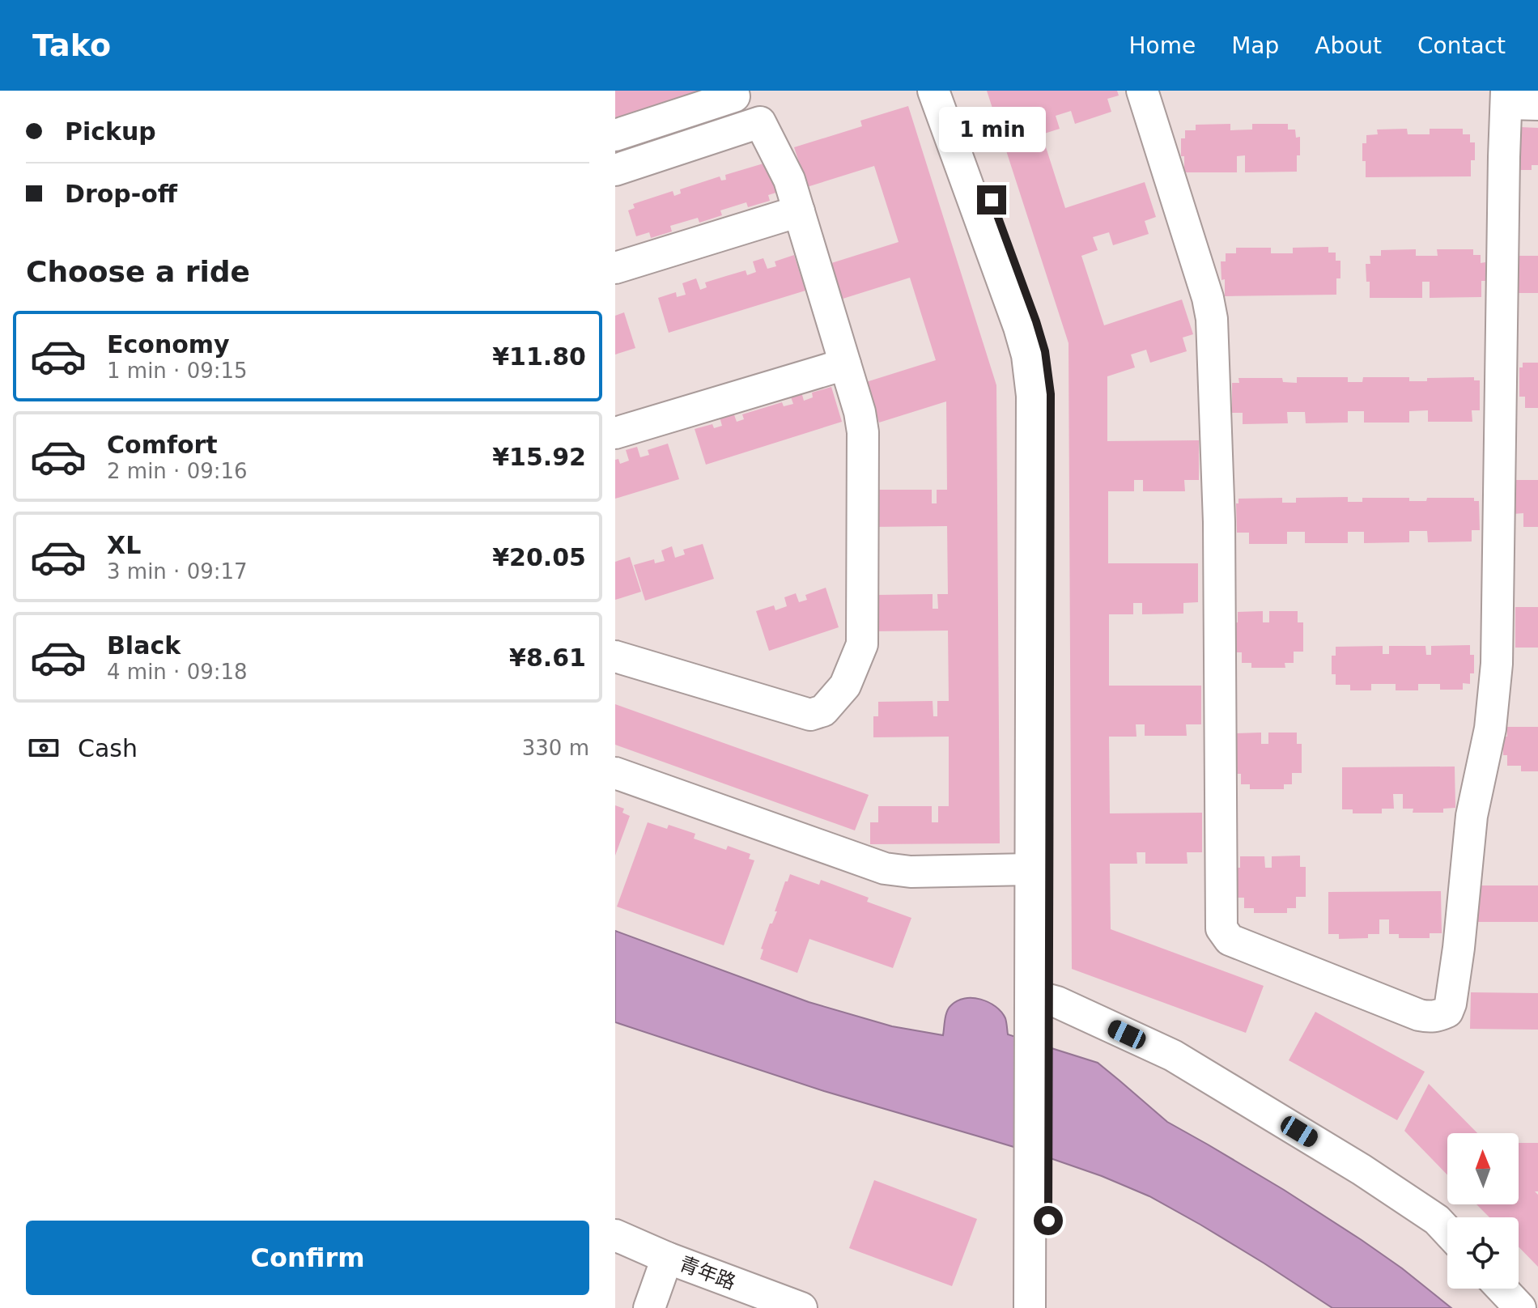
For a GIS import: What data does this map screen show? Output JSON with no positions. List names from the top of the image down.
{
  "streets": {
    "street": ["青年路"]
  },
  "north": "top",
  "page": {
    "header": "Tako",
    "nav": [
      "Home",
      "Map",
      "About",
      "Contact"
    ],
    "banner": ["Pickup", "Drop-off"],
    "bubble": "1 min",
    "heading": "Choose a ride",
    "list": [
      {
        "name": "Economy",
        "note": "1 min · 09:15",
        "value": "¥11.80"
      },
      {
        "name": "Comfort",
        "note": "2 min · 09:16",
        "value": "¥15.92"
      },
      {
        "name": "XL",
        "note": "3 min · 09:17",
        "value": "¥20.05"
      },
      {
        "name": "Black",
        "note": "4 min · 09:18",
        "value": "¥8.61"
      }
    ],
    "pay": ["Cash", "330 m"],
    "buttons": "Confirm"
  }
}
